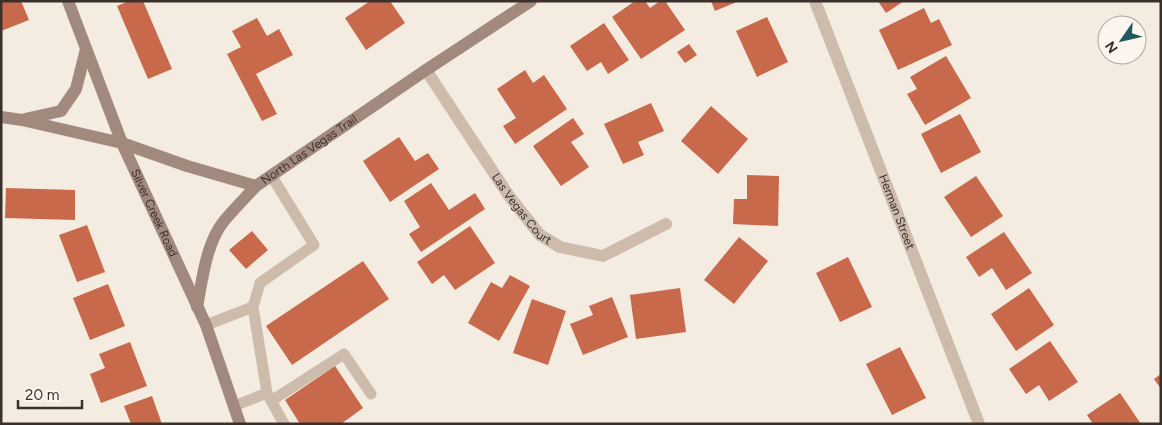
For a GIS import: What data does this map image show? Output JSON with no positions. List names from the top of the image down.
{
  "streets": {
    "street": [
      "North Las Vegas Trail",
      "Las Vegas Court",
      "Herman Street",
      "Silver Creek Road"
    ]
  },
  "crossings": [
    ["North Las Vegas Trail", "Las Vegas Court"],
    ["North Las Vegas Trail", "Silver Creek Road"]
  ],
  "scale_bar": "20 m",
  "north": "bottom left"
}
